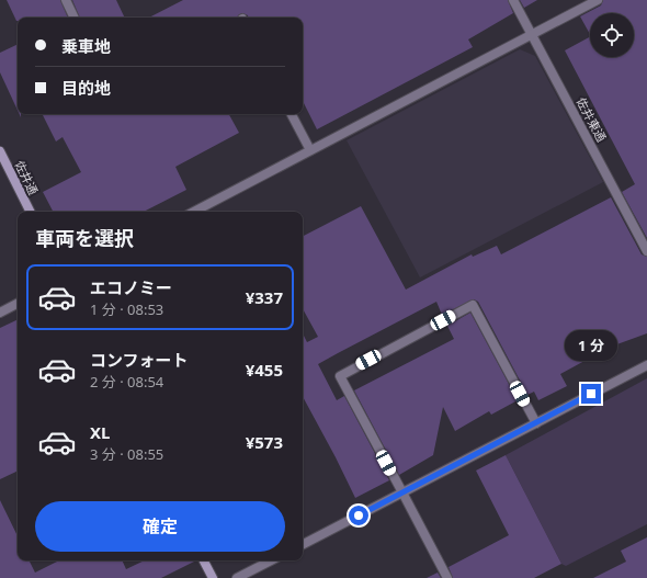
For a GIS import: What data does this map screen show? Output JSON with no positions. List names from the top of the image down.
{
  "streets": {
    "street": ["佐井東通", "佐井通"]
  },
  "page": {
    "banner": ["乗車地", "目的地"],
    "heading": "車両を選択",
    "list": [
      {
        "name": "エコノミー",
        "note": "1 分 · 08:53",
        "value": "¥337"
      },
      {
        "name": "コンフォート",
        "note": "2 分 · 08:54",
        "value": "¥455"
      },
      {
        "name": "XL",
        "note": "3 分 · 08:55",
        "value": "¥573"
      }
    ],
    "bubble": "1 分",
    "buttons": "確定"
  }
}
